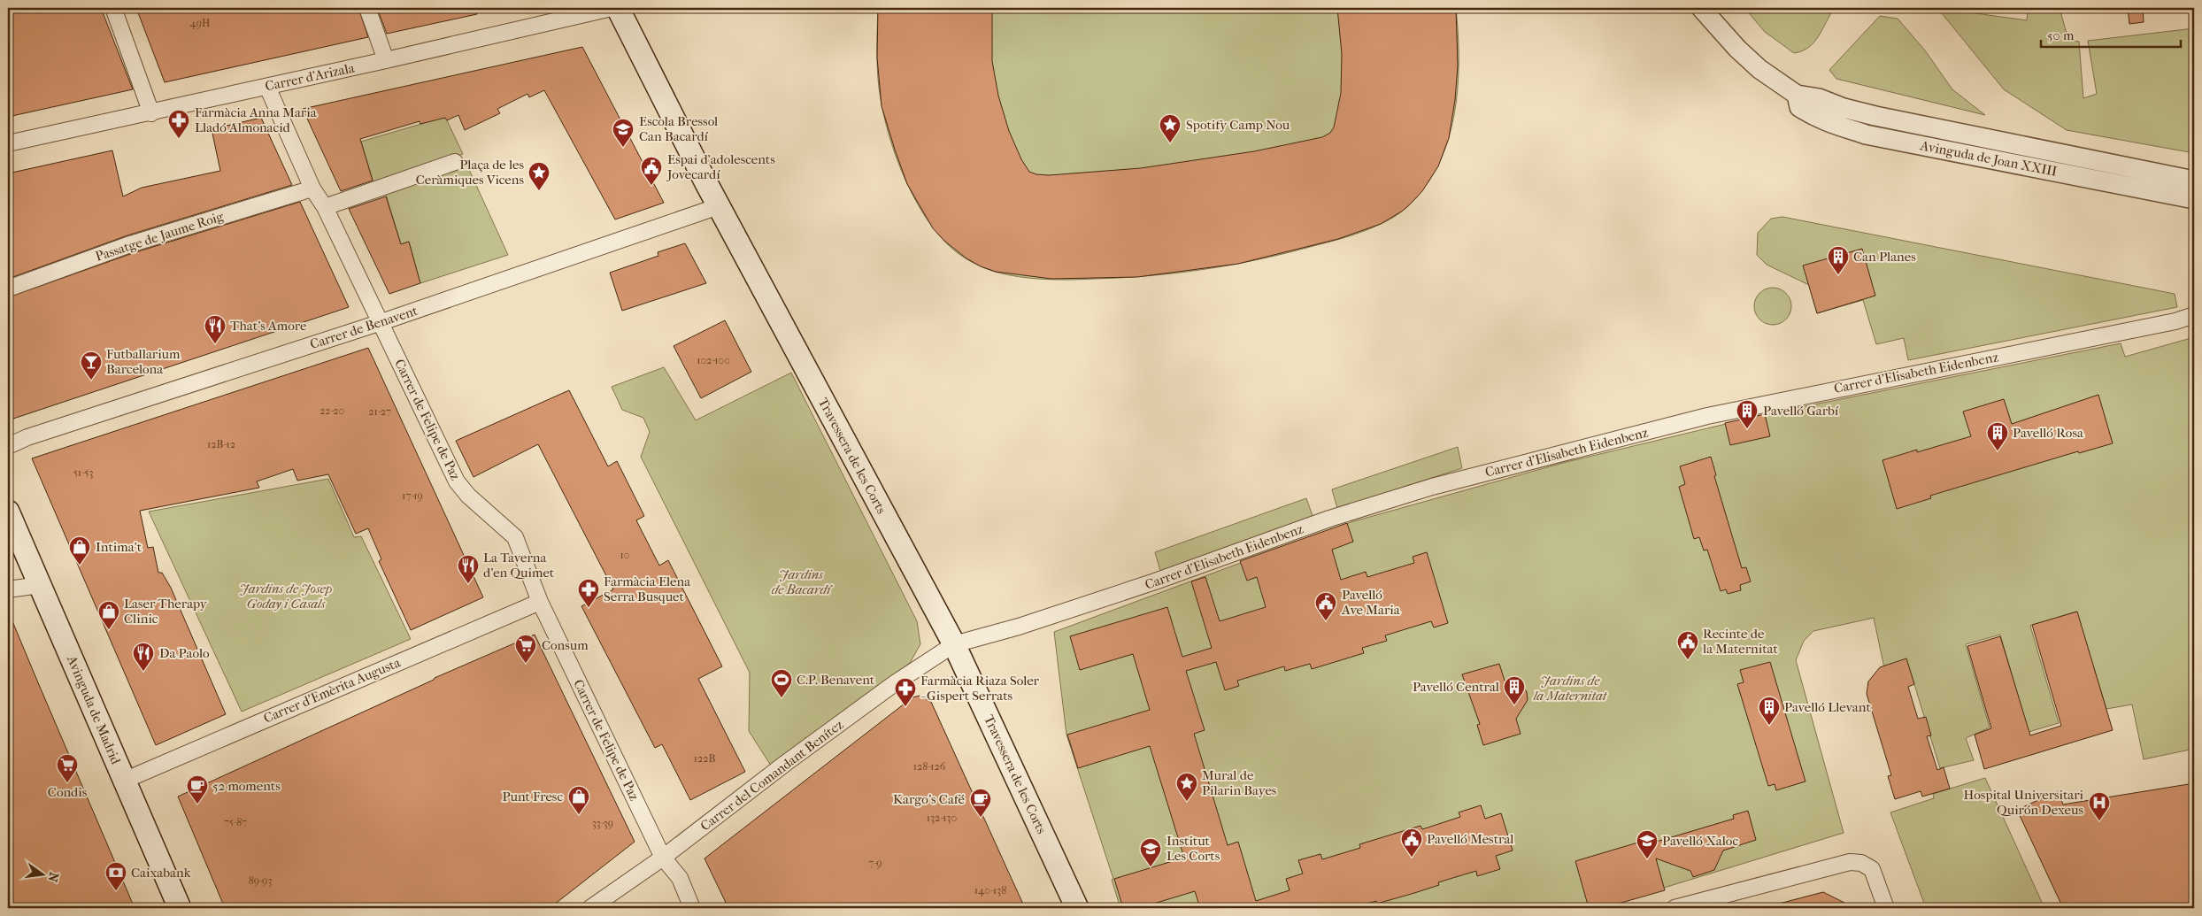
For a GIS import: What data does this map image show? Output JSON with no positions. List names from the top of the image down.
{
  "streets": {
    "main road": ["Travessera de les Corts", "Avinguda de Madrid"],
    "street": [
      "Carrer d'Arizala",
      "Avinguda de Joan XXIII",
      "Passatge de Jaume Roig",
      "Carrer de Benavent",
      "Carrer d'Elisabeth Eidenbenz",
      "Carrer de Felipe de Paz",
      "Carrer d'Emèrita Augusta",
      "Carrer del Comandant Benítez"
    ]
  },
  "crossings": [
    ["Carrer d'Arizala", "Carrer de Felipe de Paz"],
    ["Passatge de Jaume Roig", "Carrer de Felipe de Paz"],
    ["Carrer de Benavent", "Carrer de Felipe de Paz"],
    ["Carrer de Benavent", "Travessera de les Corts"],
    ["Carrer d'Elisabeth Eidenbenz", "Travessera de les Corts"],
    ["Carrer d'Elisabeth Eidenbenz", "Carrer del Comandant Benítez"],
    ["Carrer de Felipe de Paz", "Carrer d'Emèrita Augusta"],
    ["Carrer de Felipe de Paz", "Carrer del Comandant Benítez"],
    ["Travessera de les Corts", "Carrer del Comandant Benítez"],
    ["Carrer d'Emèrita Augusta", "Avinguda de Madrid"]
  ],
  "parks": ["Jardins de Bacardí", "Jardins de Josep Goday i Casals", "Jardins de la Maternitat"],
  "places": {
    "pharmacy": ["Farmàcia Anna Maria Lladó Almonacid", "Farmàcia Elena Serra Busquet", "Farmàcia Riaza Soler - Gispert Serrats"],
    "place": ["Spotify Camp Nou", "Plaça de les Ceràmiques Vicens", "Mural de Pilarin Bayes"],
    "school or university": ["Escola Bressol Can Bacardí", "Pavelló Xaloc", "Institut Les Corts"],
    "public building": [
      "Espai d'adolescents Jovecardí",
      "Pavelló Ave Maria",
      "Recinte de la Maternitat",
      "Pavelló Mestral"
    ],
    "building": [
      "Can Planes",
      "Pavelló Garbí",
      "Pavelló Rosa",
      "Pavelló Central",
      "Pavelló Llevant"
    ],
    "restaurant": ["That's Amore", "La Taverna d'en Quimet", "Da Paolo"],
    "bar": ["Futballarium Barcelona"],
    "shop": ["Intima't", "Laser Therapy Clinic", "Punt Fresc"],
    "supermarket": ["Consum", "Condis"],
    "sports": ["C.P. Benavent"],
    "cafe": ["52 moments", "Kargo's Café"],
    "hospital": ["Hospital Universitari Quirón Dexeus"],
    "bank": ["Caixabank"]
  },
  "house_numbers": [
    "49H",
    "102-100",
    "22-20",
    "21-27",
    "12B-12",
    "51-53",
    "17-19",
    "10",
    "122B",
    "128-126",
    "132-130",
    "75-87",
    "33-39",
    "7-9",
    "89-93",
    "140-138"
  ],
  "scale_bar": "50 m",
  "north": "right"
}
